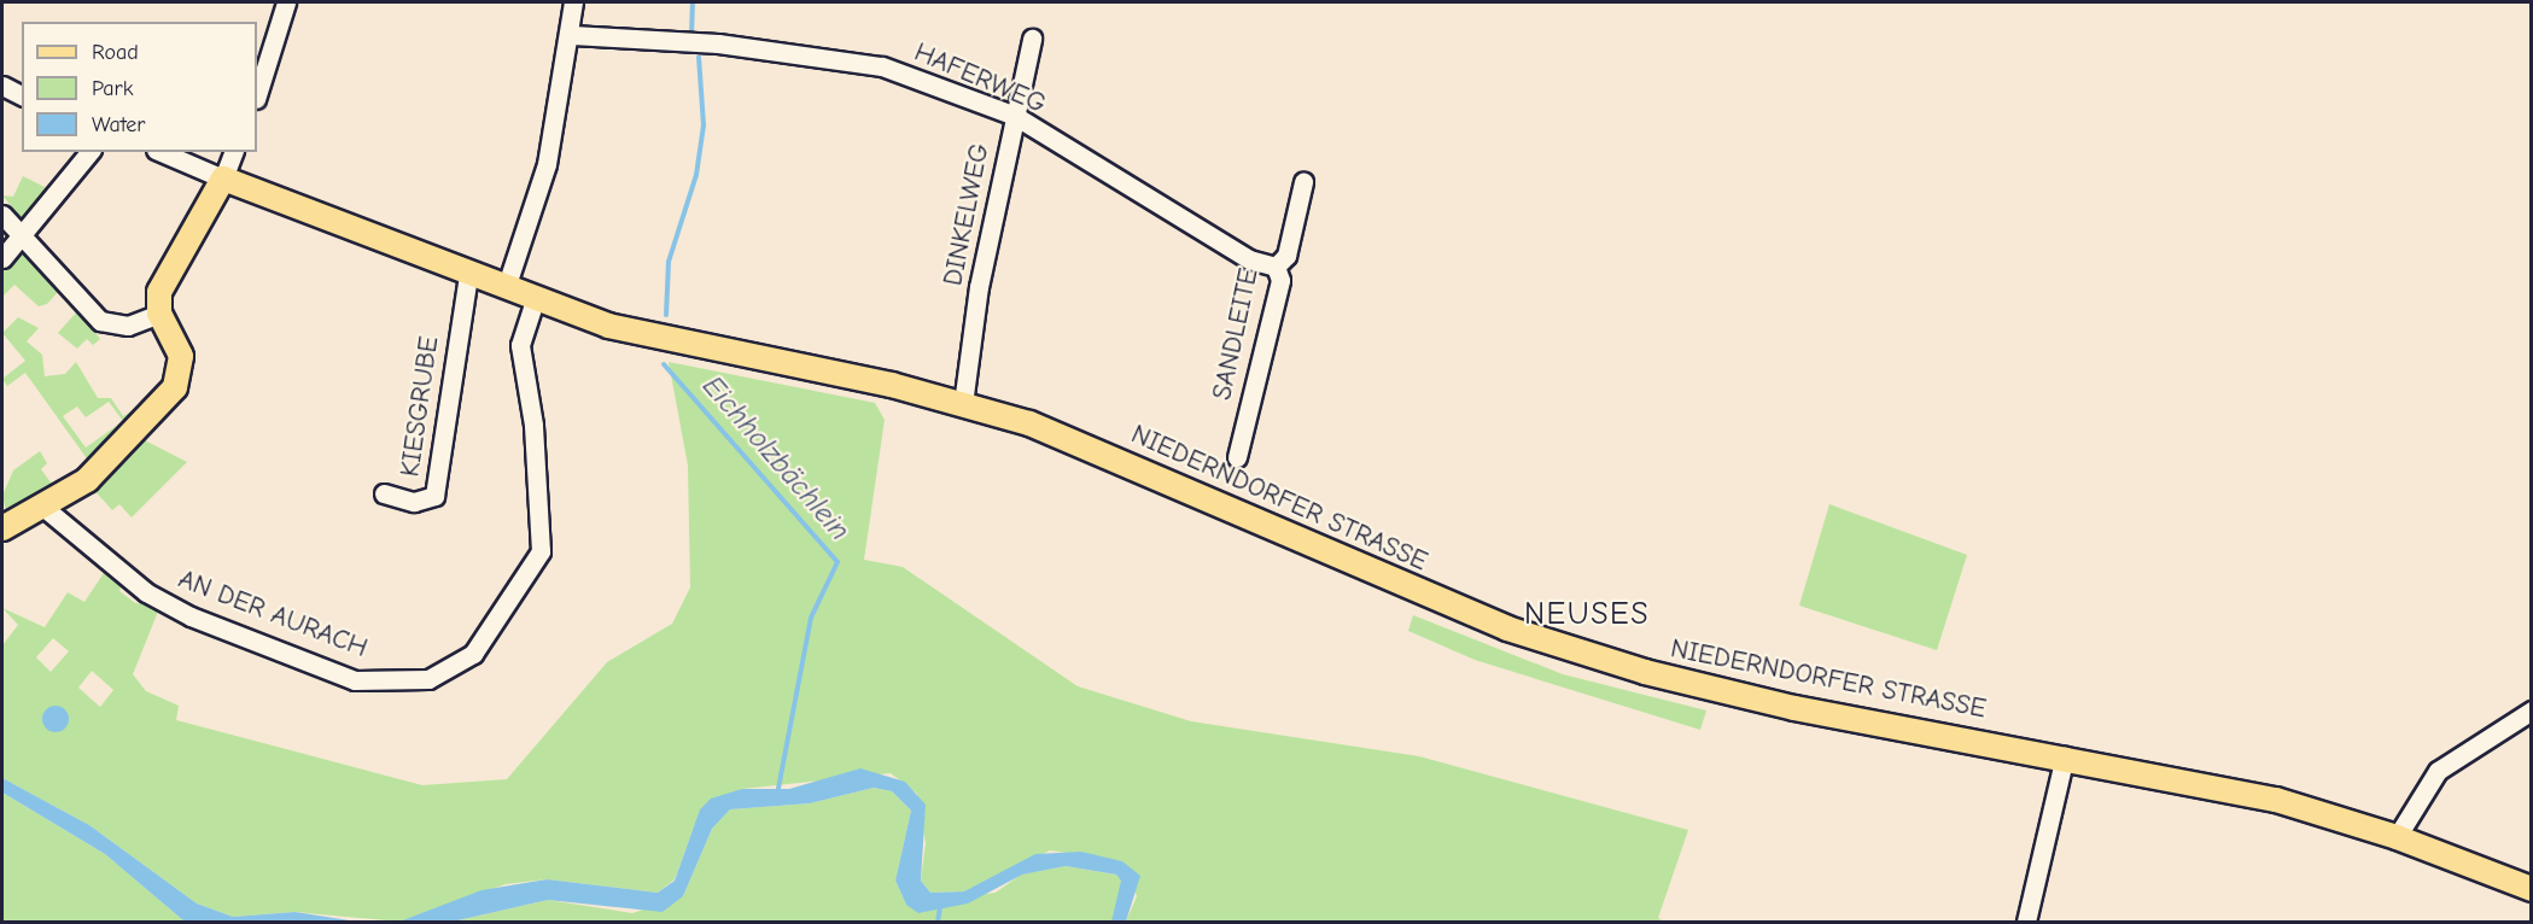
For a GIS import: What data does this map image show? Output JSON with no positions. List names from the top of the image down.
{
  "streets": {
    "main road": ["NIEDERNDORFER STRASSE"],
    "street": [
      "HAFERWEG",
      "DINKELWEG",
      "SANDLEITE",
      "KIESGRUBE",
      "AN DER AURACH"
    ]
  },
  "crossings": [
    ["HAFERWEG", "DINKELWEG"],
    ["HAFERWEG", "SANDLEITE"],
    ["DINKELWEG", "NIEDERNDORFER STRASSE"],
    ["KIESGRUBE", "NIEDERNDORFER STRASSE"],
    ["NIEDERNDORFER STRASSE", "AN DER AURACH"]
  ],
  "districts": ["NEUSES"],
  "water": ["Eichholzbächlein"],
  "legend": ["Road", "Park", "Water"]
}
